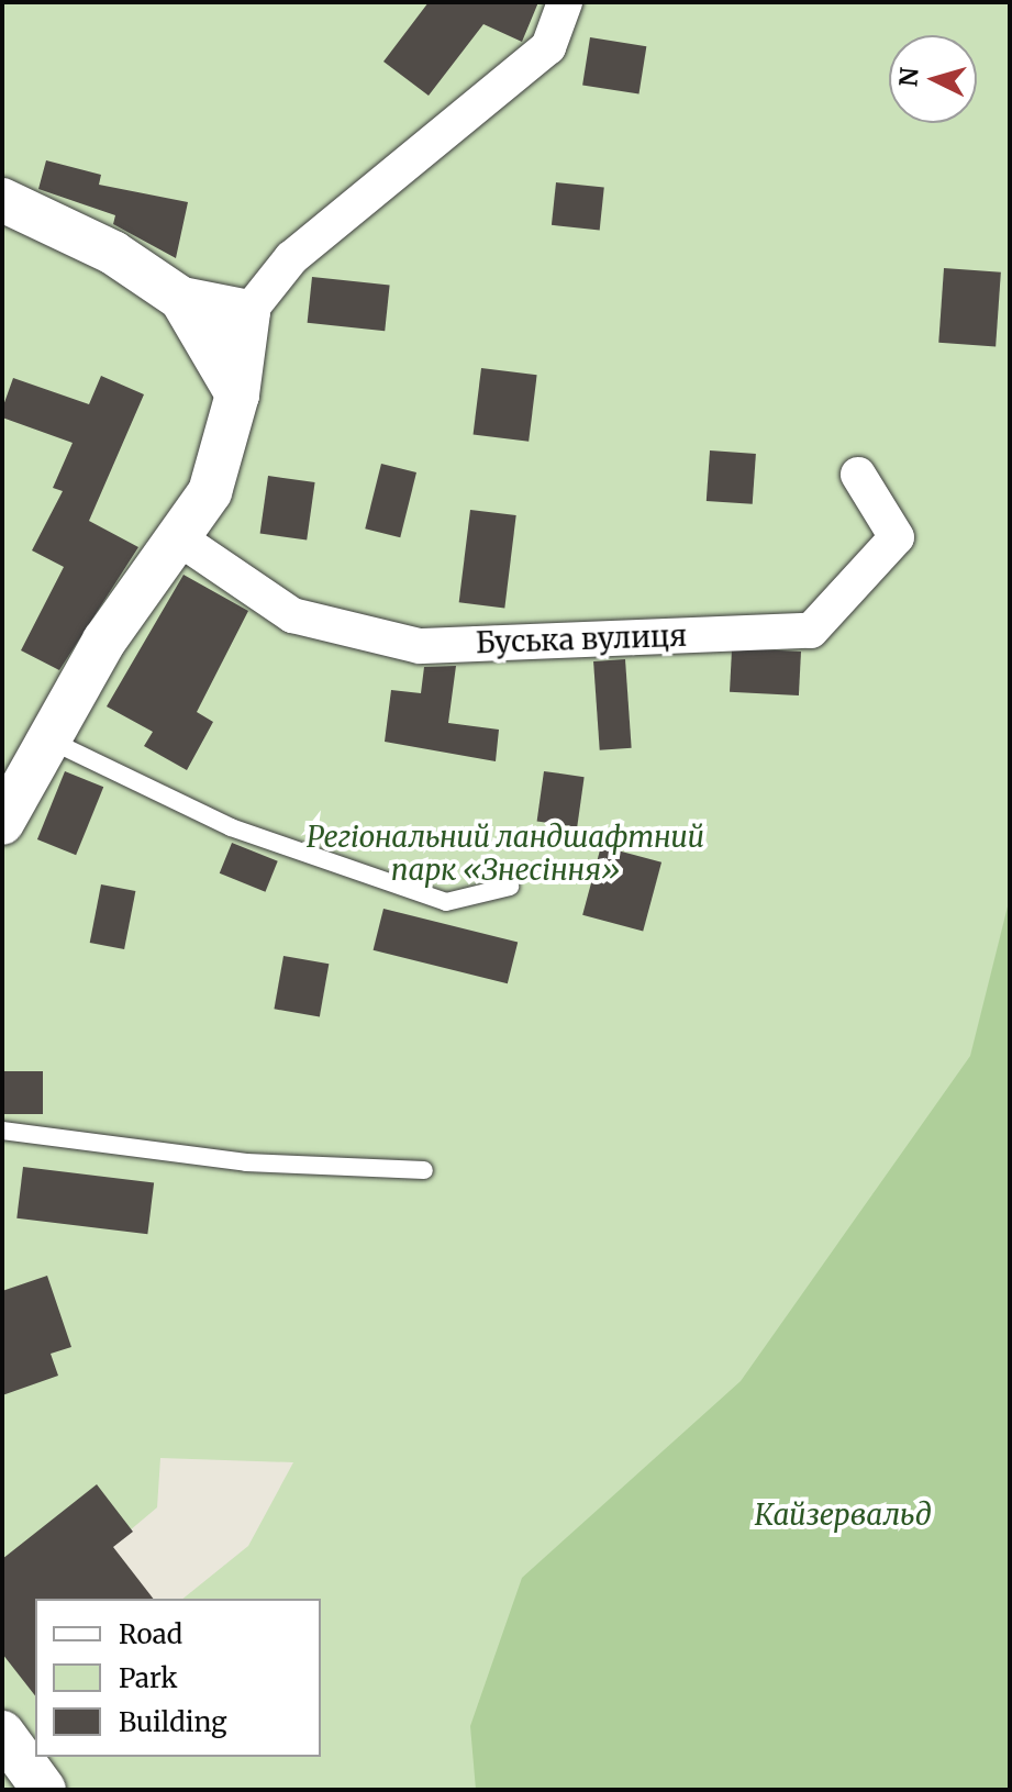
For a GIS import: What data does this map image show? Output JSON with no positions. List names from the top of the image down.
{
  "streets": {
    "street": ["Буська вулиця"]
  },
  "parks": ["Регіональний ландшафтний парк «Знесіння»", "Кайзервальд"],
  "legend": ["Road", "Park", "Building"],
  "north": "left"
}
